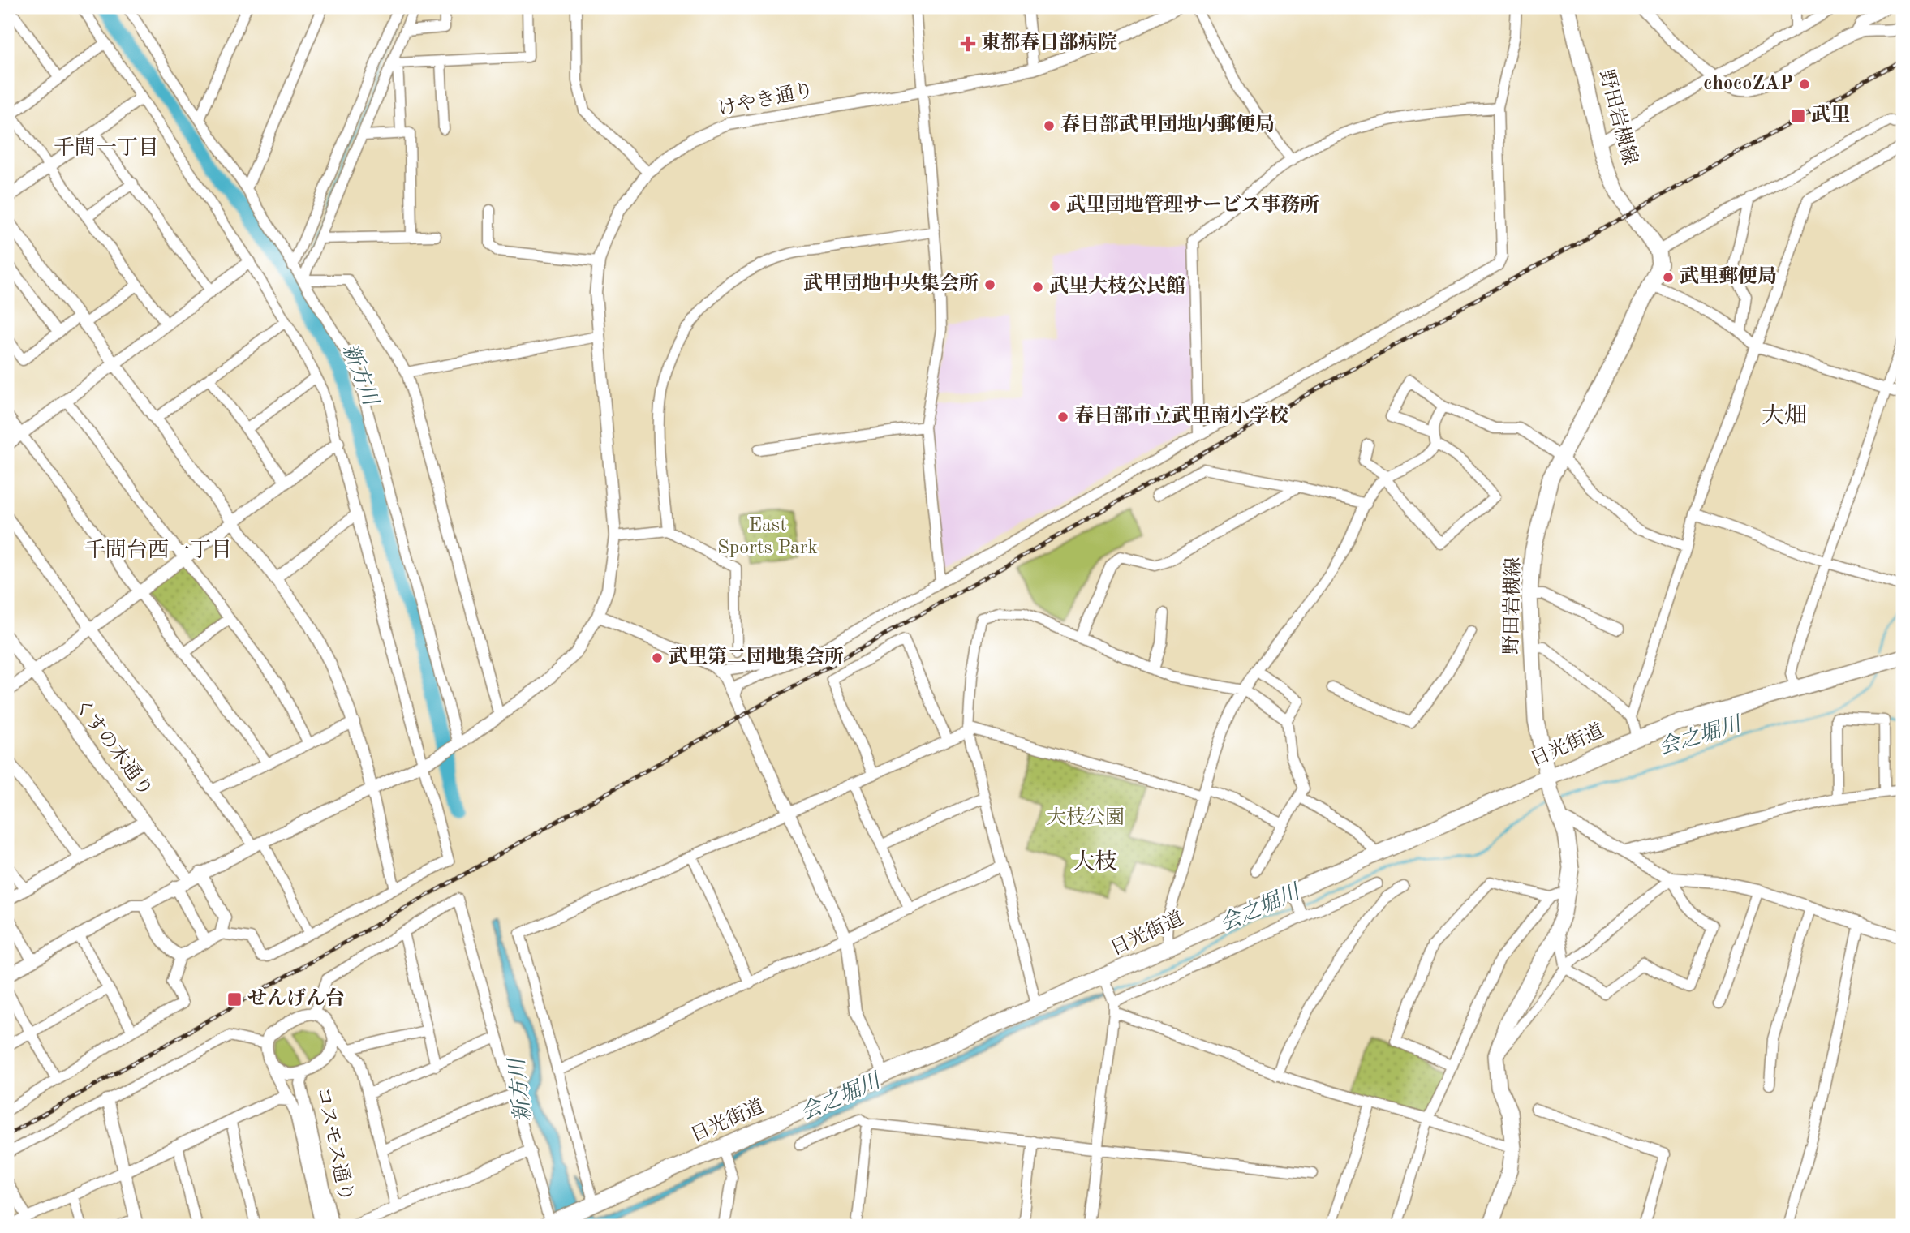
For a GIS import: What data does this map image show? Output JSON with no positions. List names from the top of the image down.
{
  "streets": {
    "main road": ["野田岩槻線", "日光街道"],
    "street": ["けやき通り", "くすの木通り", "コスモス通り"]
  },
  "crossings": [
    ["けやき通り", "くすの木通り"],
    ["野田岩槻線", "日光街道"]
  ],
  "districts": [
    "千間一丁目",
    "大畑",
    "千間台西一丁目",
    "大枝"
  ],
  "water": ["新方川", "会之堀川"],
  "parks": ["East Sports Park", "大枝公園"],
  "places": {
    "health": ["東都春日部病院"],
    "other": [
      "chocoZAP",
      "春日部武里団地内郵便局",
      "武里団地管理サービス事務所",
      "武里郵便局",
      "武里団地中央集会所",
      "武里大枝公民館",
      "春日部市立武里南小学校",
      "武里第二団地集会所"
    ],
    "transit": ["武里", "せんげん台"]
  }
}
